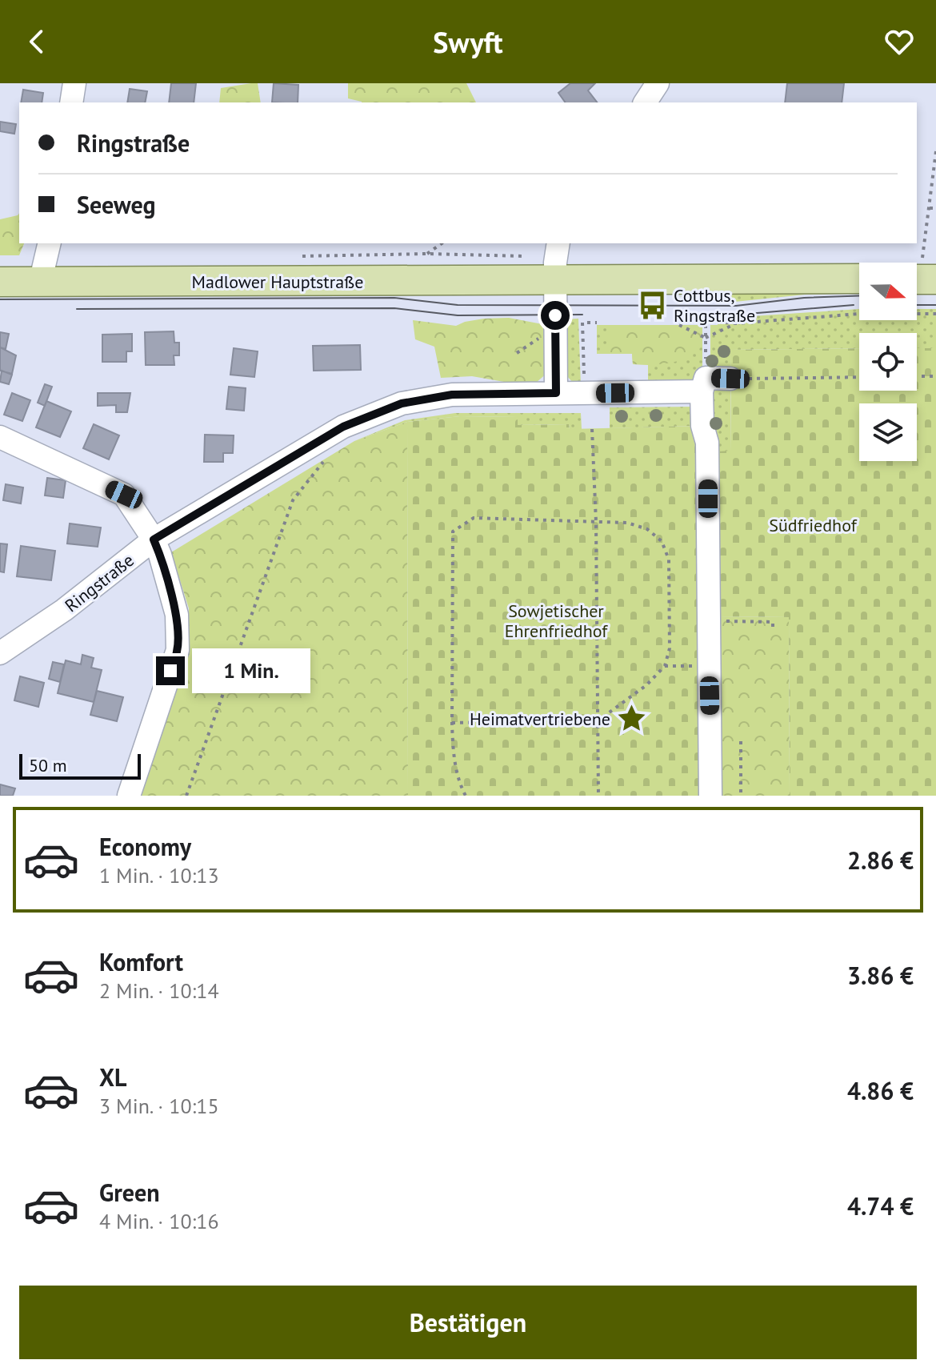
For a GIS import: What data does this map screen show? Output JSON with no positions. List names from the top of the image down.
{
  "streets": {
    "main road": ["Madlower Hauptstraße"],
    "street": ["Ringstraße"]
  },
  "parks": ["Südfriedhof", "Sowjetischer Ehrenfriedhof"],
  "places": {
    "bus stop": ["Cottbus, Ringstraße"],
    "place": ["Heimatvertriebene"]
  },
  "scale_bar": "50 m",
  "north": "right",
  "page": {
    "header": "Swyft",
    "banner": ["Ringstraße", "Seeweg"],
    "bubble": "1 Min.",
    "scale": "50 m",
    "list": [
      {
        "name": "Economy",
        "note": "1 Min. · 10:13",
        "value": "2.86 €"
      },
      {
        "name": "Komfort",
        "note": "2 Min. · 10:14",
        "value": "3.86 €"
      },
      {
        "name": "XL",
        "note": "3 Min. · 10:15",
        "value": "4.86 €"
      },
      {
        "name": "Green",
        "note": "4 Min. · 10:16",
        "value": "4.74 €"
      }
    ],
    "buttons": "Bestätigen"
  }
}
